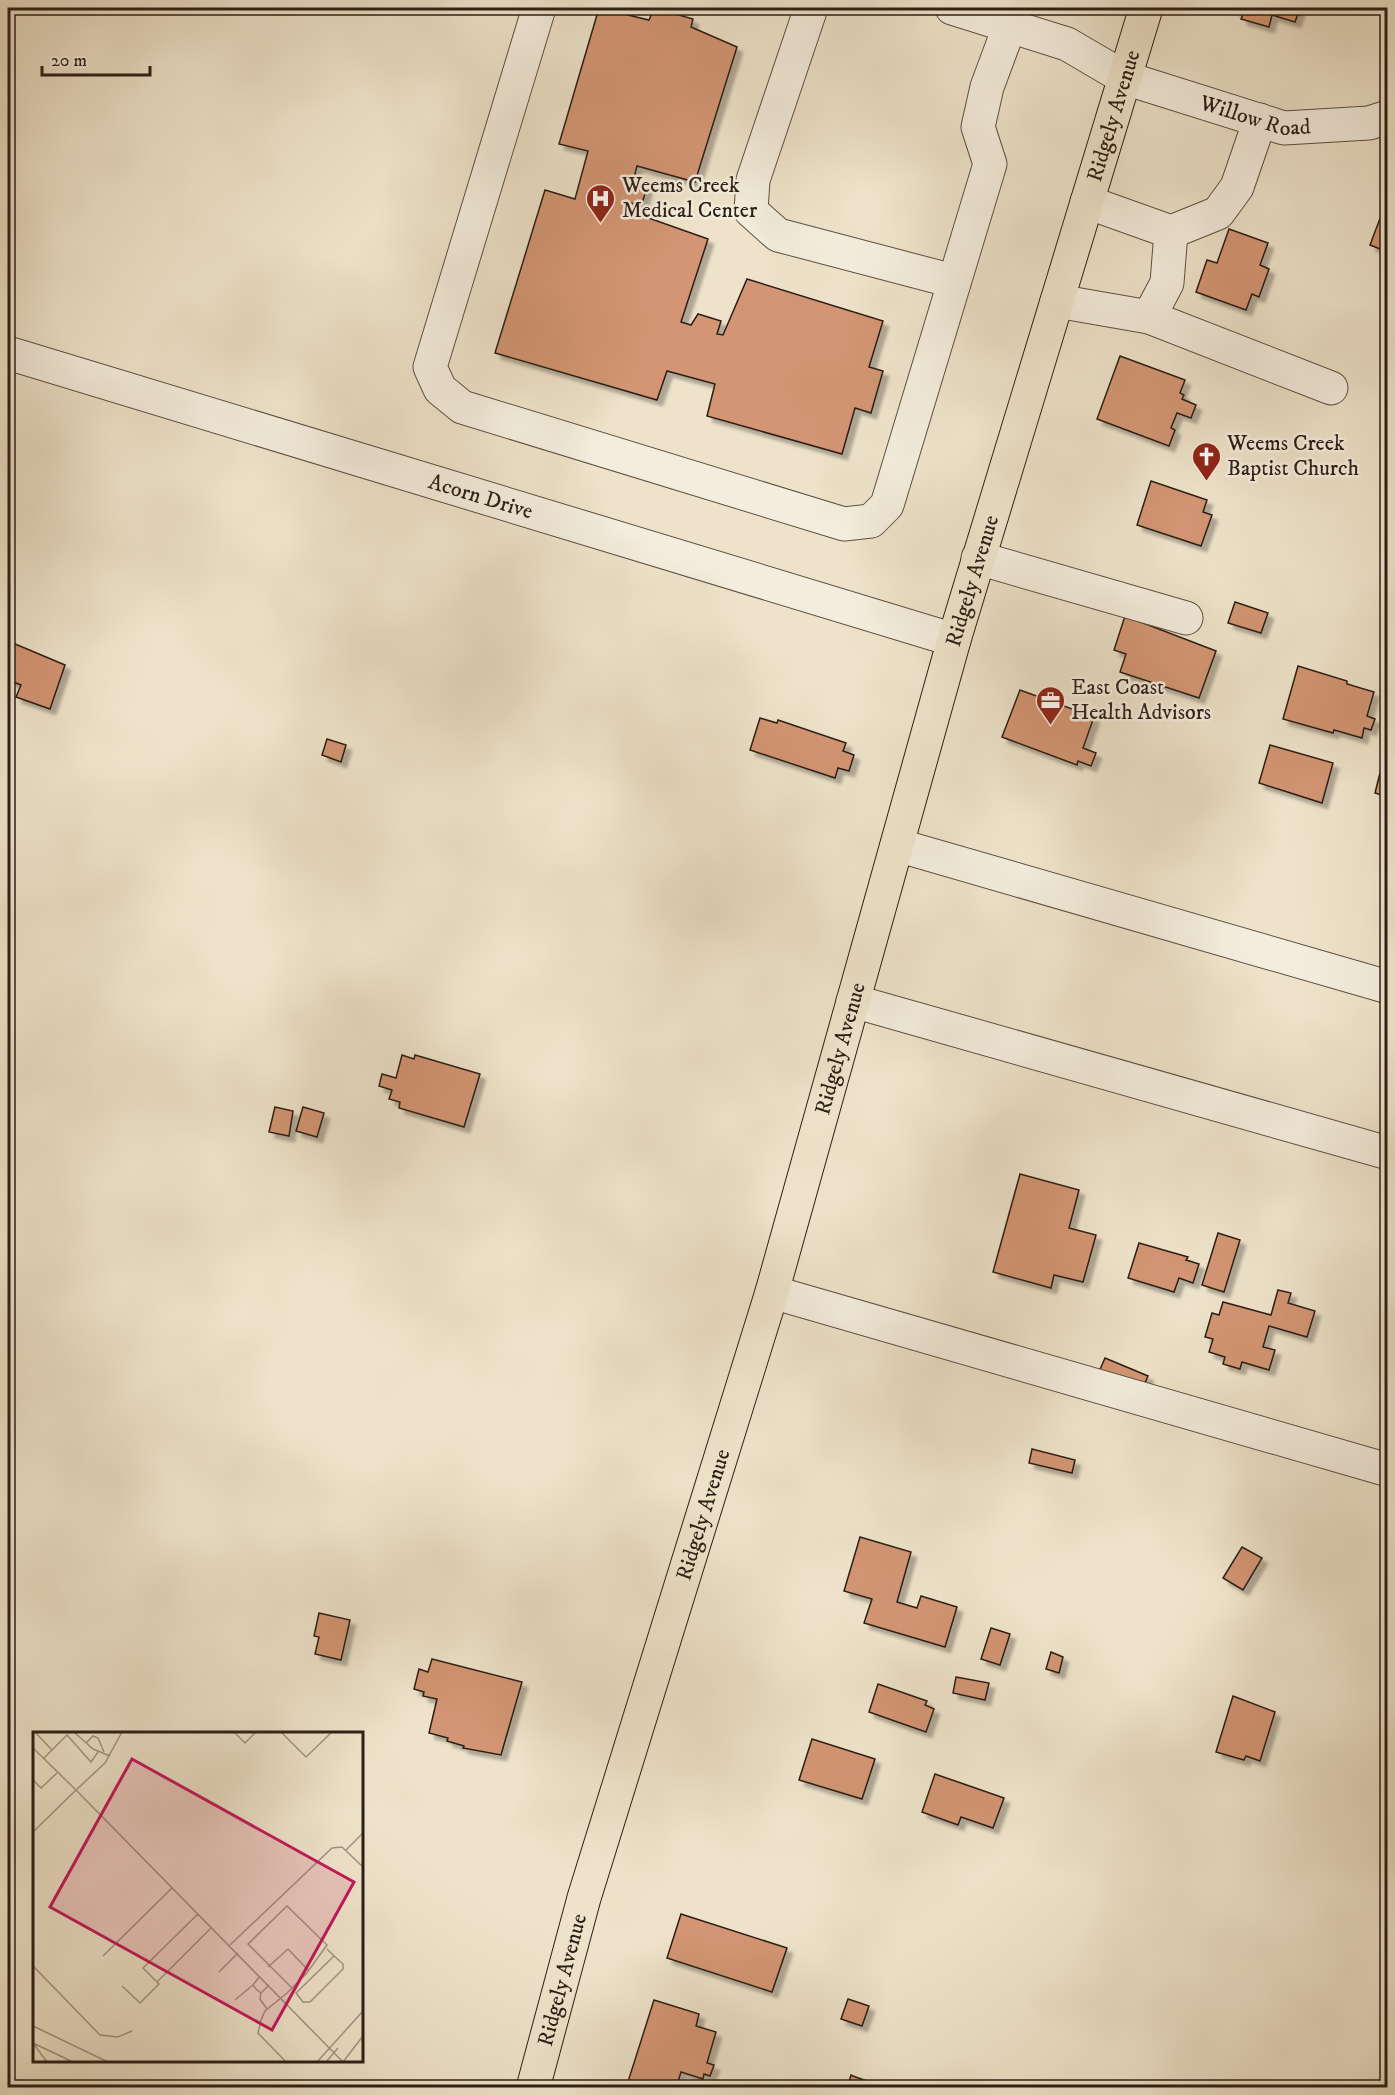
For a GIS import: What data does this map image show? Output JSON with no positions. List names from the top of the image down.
{
  "streets": {
    "main road": ["Ridgely Avenue"],
    "street": ["Willow Road", "Acorn Drive"]
  },
  "crossings": [
    ["Willow Road", "Ridgely Avenue"],
    ["Ridgely Avenue", "Acorn Drive"]
  ],
  "places": {
    "hospital": ["Weems Creek Medical Center"],
    "church": ["Weems Creek Baptist Church"],
    "office": ["East Coast Health Advisors"]
  },
  "scale_bar": "20 m"
}
